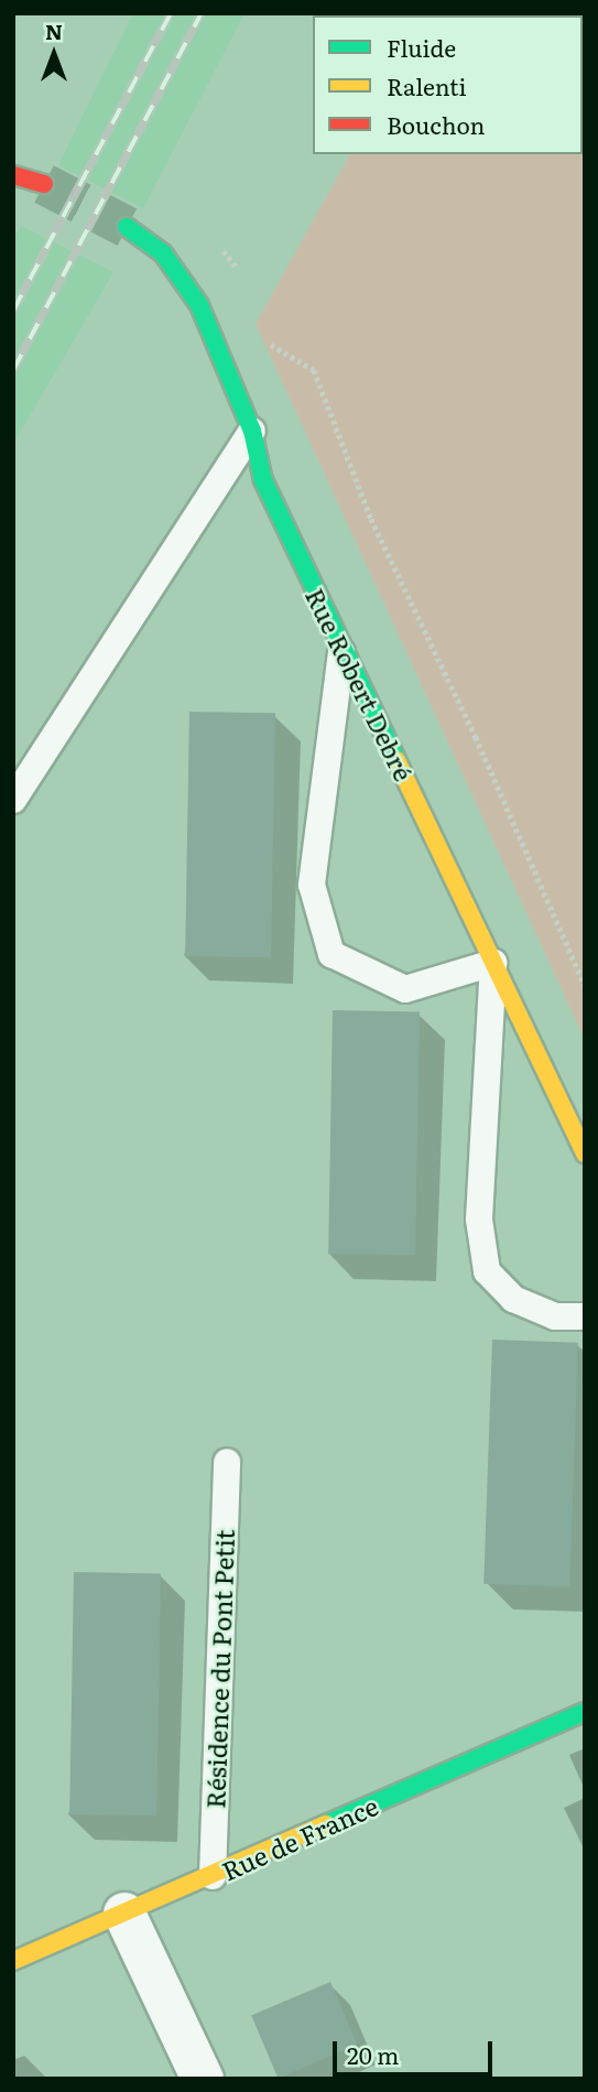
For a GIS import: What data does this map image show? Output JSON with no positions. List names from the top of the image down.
{
  "streets": {
    "street": ["Rue Robert Debré", "Rue de France"],
    "lane": ["Résidence du Pont Petit"]
  },
  "crossings": [
    ["Résidence du Pont Petit", "Rue de France"]
  ],
  "legend": ["Fluide", "Ralenti", "Bouchon"],
  "scale_bar": "20 m",
  "north": "top"
}
